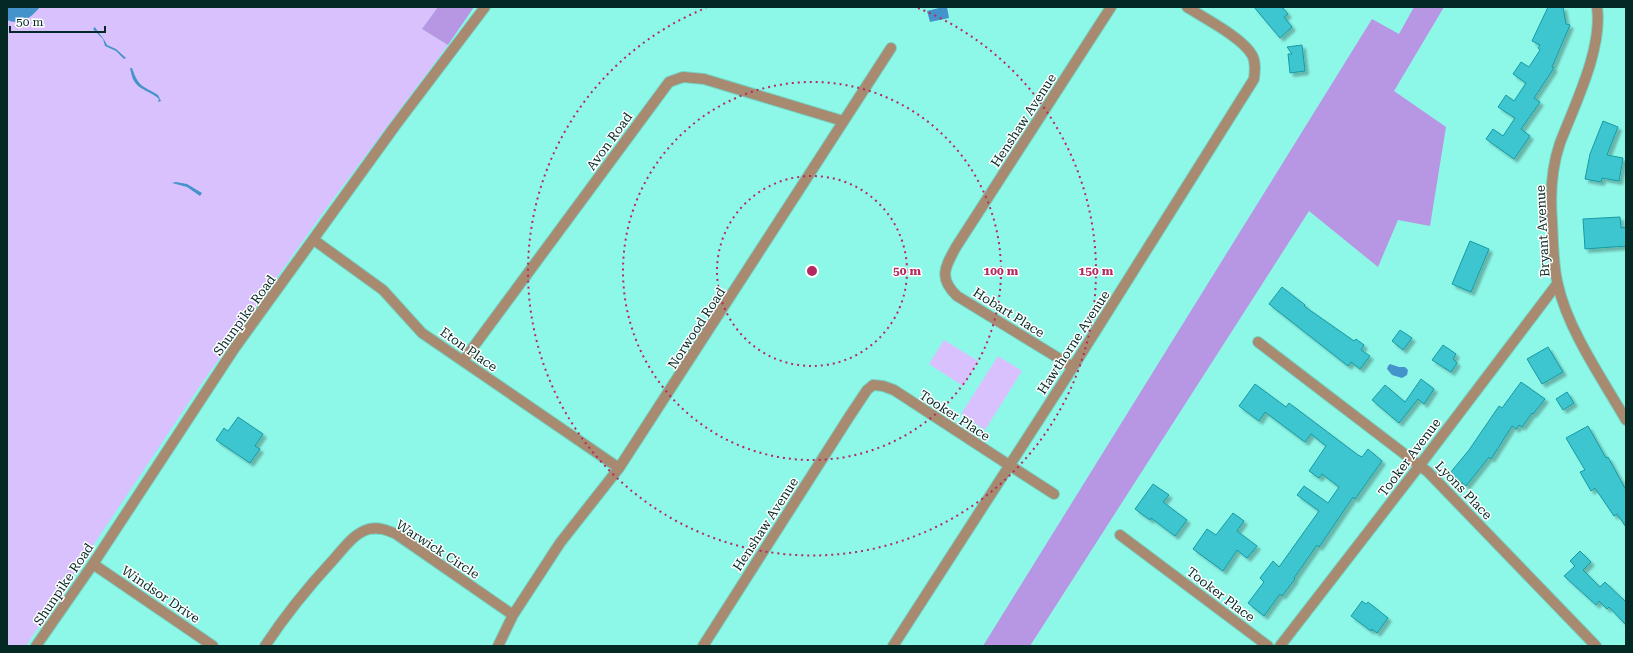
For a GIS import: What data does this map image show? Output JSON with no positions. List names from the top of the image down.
{
  "streets": {
    "street": [
      "Henshaw Avenue",
      "Avon Road",
      "Bryant Avenue",
      "Hobart Place",
      "Shunpike Road",
      "Norwood Road",
      "Hawthorne Avenue",
      "Eton Place",
      "Tooker Place",
      "Tooker Avenue",
      "Lyons Place",
      "Warwick Circle",
      "Windsor Drive"
    ]
  },
  "crossings": [
    ["Henshaw Avenue", "Hobart Place"],
    ["Henshaw Avenue", "Tooker Place"],
    ["Avon Road", "Norwood Road"],
    ["Avon Road", "Eton Place"],
    ["Bryant Avenue", "Tooker Avenue"],
    ["Hobart Place", "Hawthorne Avenue"],
    ["Shunpike Road", "Eton Place"],
    ["Shunpike Road", "Windsor Drive"],
    ["Norwood Road", "Eton Place"],
    ["Norwood Road", "Warwick Circle"],
    ["Hawthorne Avenue", "Tooker Place"],
    ["Tooker Avenue", "Lyons Place"]
  ],
  "scale_bar": "50 m",
  "rings": ["50 m", "100 m", "150 m"]
}
